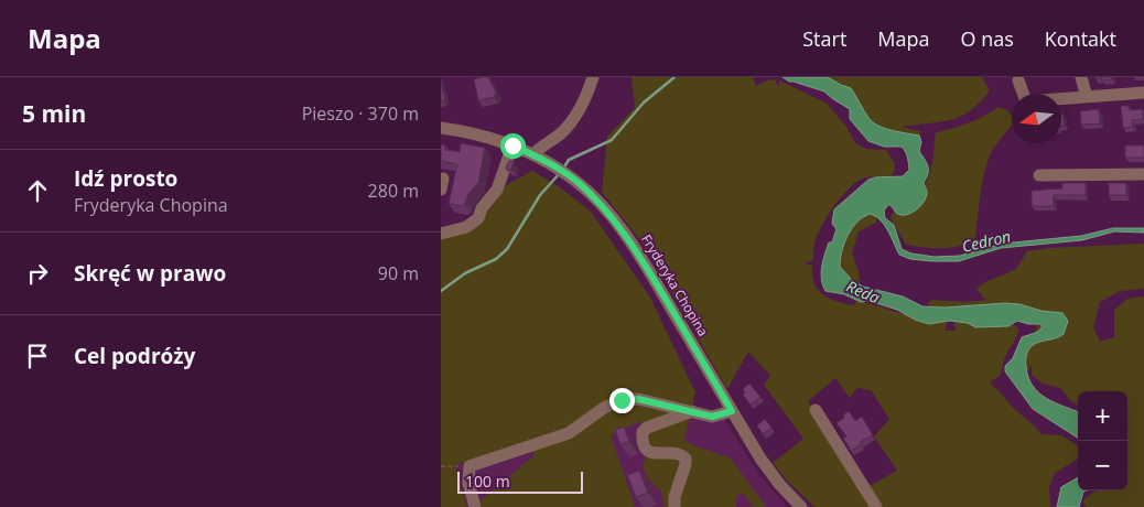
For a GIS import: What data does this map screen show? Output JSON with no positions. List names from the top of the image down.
{
  "streets": {
    "street": ["Fryderyka Chopina"]
  },
  "water": ["Cedron", "Reda"],
  "scale_bar": "100 m",
  "north": "left",
  "page": {
    "header": "Mapa",
    "nav": [
      "Start",
      "Mapa",
      "O nas",
      "Kontakt"
    ],
    "heading": ["5 min", "Pieszo · 370 m"],
    "list": [
      ["Idź prosto", "Fryderyka Chopina", "280 m"],
      ["Skręć w prawo", "90 m"],
      "Cel podróży"
    ],
    "map_buttons": ["+", "−"],
    "scale": "100 m"
  }
}
